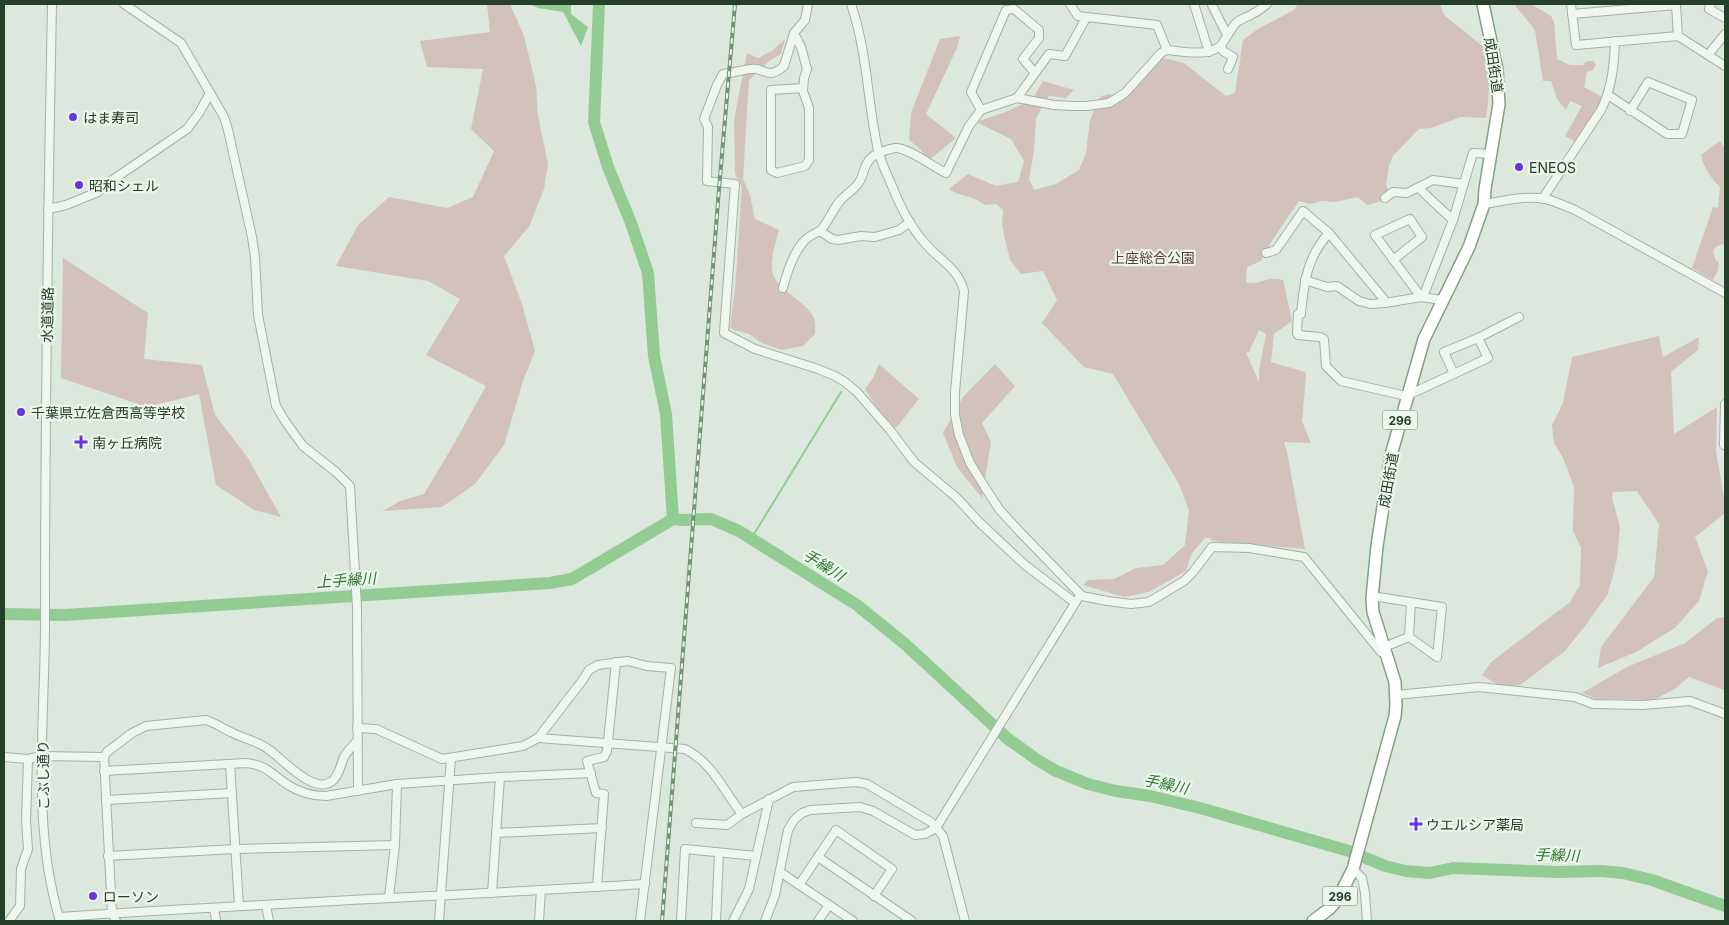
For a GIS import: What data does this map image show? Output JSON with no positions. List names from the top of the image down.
{
  "streets": {
    "highway": ["成田街道", "296"],
    "street": ["水道道路", "こぶし通り"]
  },
  "crossings": [
    ["水道道路", "こぶし通り"]
  ],
  "water": ["手繰川", "上手繰川"],
  "parks": ["上座総合公園"],
  "places": {
    "other": [
      "はま寿司",
      "ENEOS",
      "昭和シェル",
      "千葉県立佐倉西高等学校",
      "ローソン"
    ],
    "health": ["南ヶ丘病院", "ウエルシア薬局"]
  }
}
